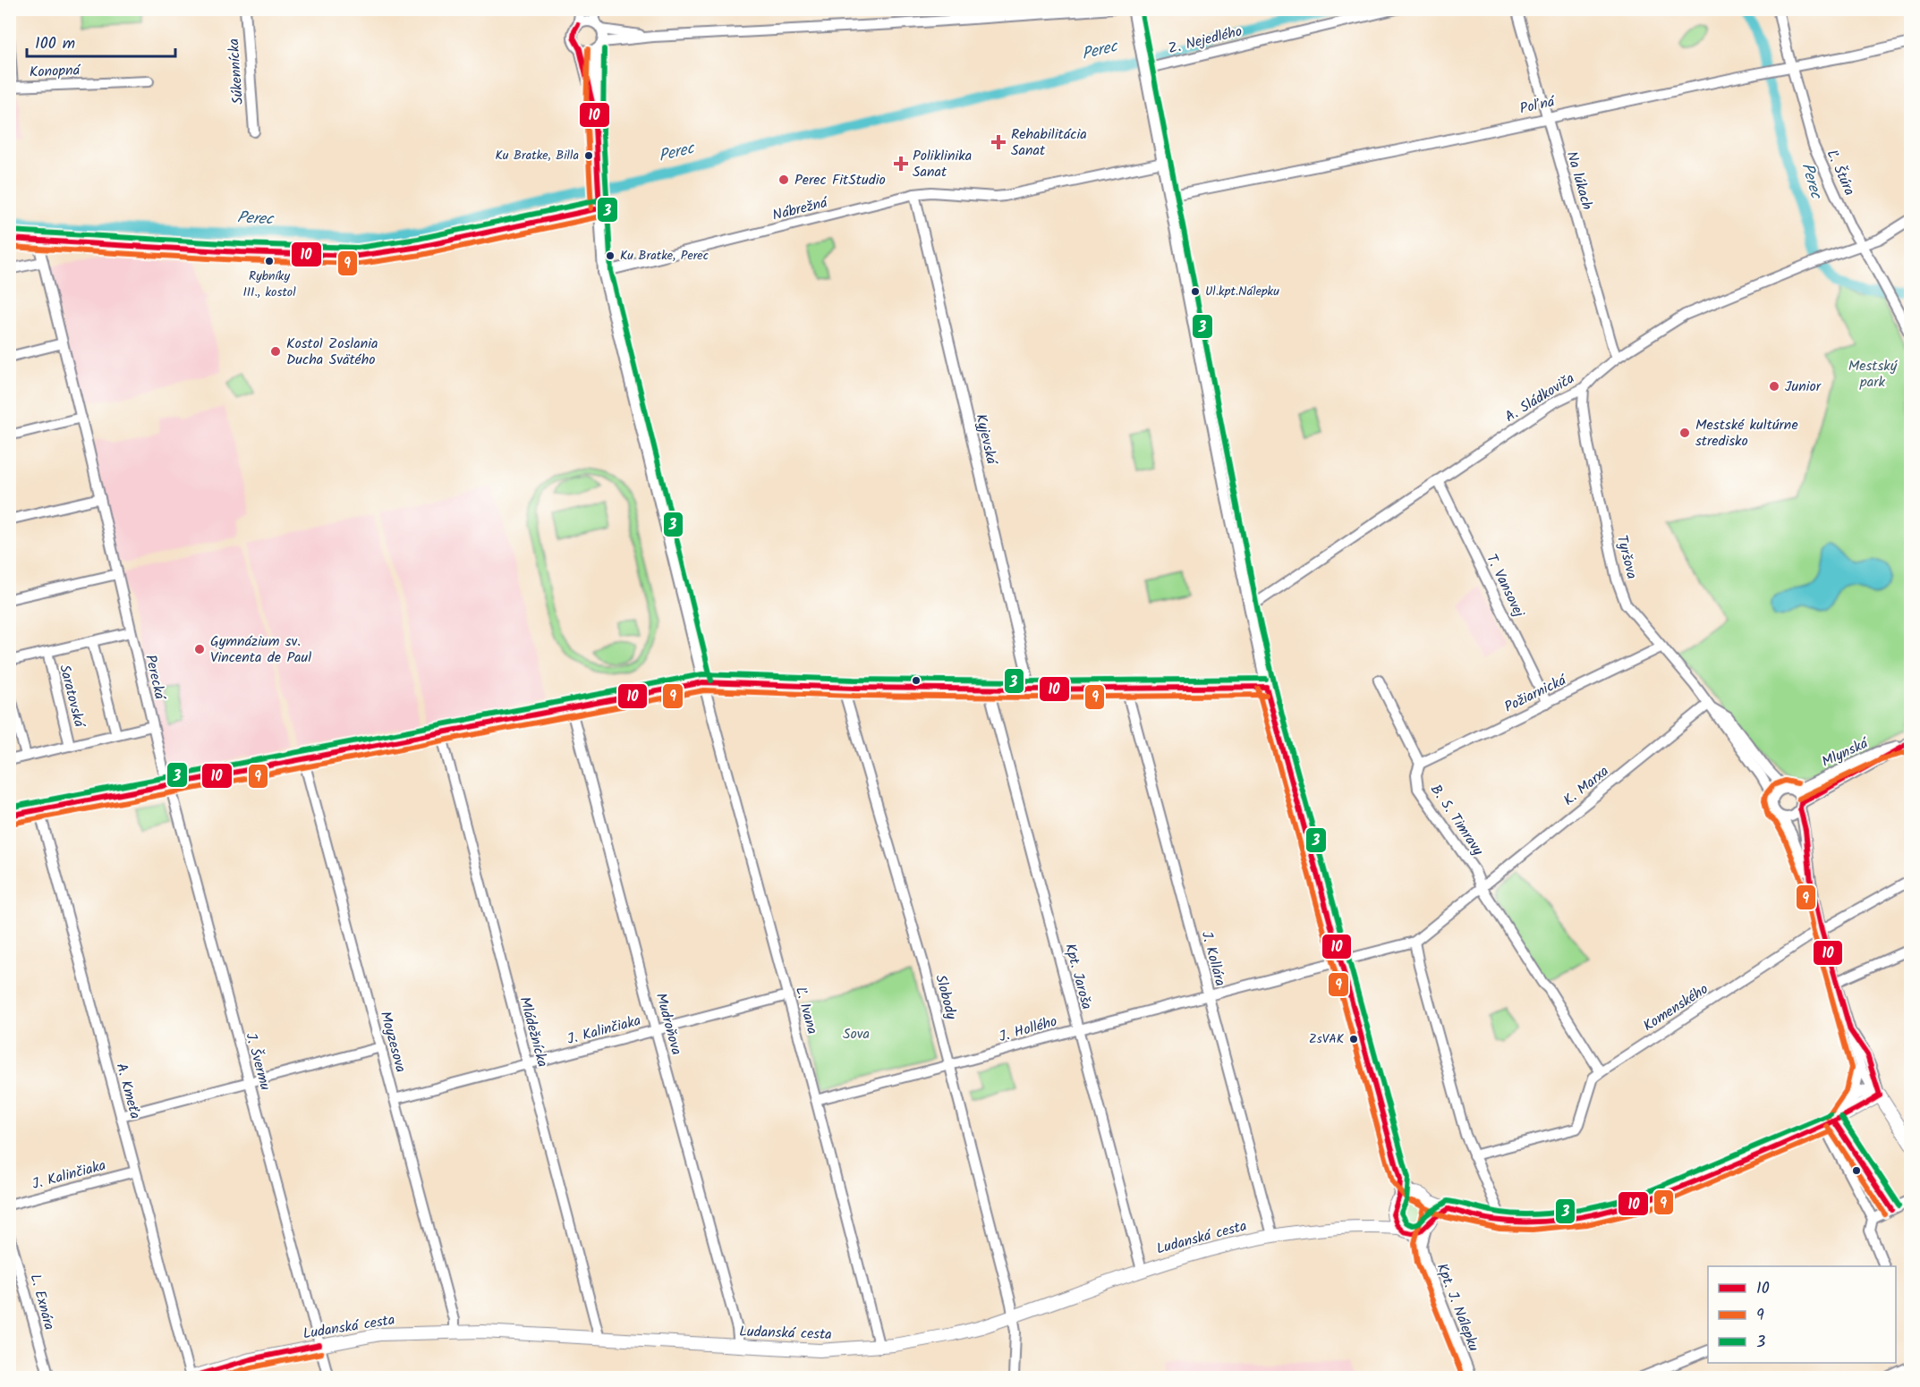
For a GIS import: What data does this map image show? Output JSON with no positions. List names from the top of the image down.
{
  "streets": {
    "street": [
      "Z. Nejedlého",
      "Konopná",
      "Súkennícka",
      "Poľná",
      "Ľ. Štúra",
      "Na lúkach",
      "Nábrežná",
      "A. Sládkoviča",
      "Kyjevská",
      "Tyršova",
      "T. Vansovej",
      "Perecká",
      "Požiarnická",
      "Saratovská",
      "Mlynská",
      "K. Marxa",
      "B. S. Timravy",
      "J. Kollára",
      "Kpt. Jaroša",
      "Slobody",
      "Komenského",
      "Ľ. Ivana",
      "Mudroňova",
      "J. Hollého",
      "J. Kalinčiaka",
      "Mládežnícka",
      "Moyzesova",
      "J. Švermu",
      "A. Kmeťa",
      "Ludanská cesta",
      "L. Exnára",
      "Kpt. J. Nálepku"
    ]
  },
  "crossings": [
    ["Poľná", "Ľ. Štúra"],
    ["Poľná", "Na lúkach"],
    ["Ľ. Štúra", "A. Sládkoviča"],
    ["Na lúkach", "A. Sládkoviča"],
    ["Nábrežná", "Kyjevská"],
    ["Nábrežná", "Ľ. Ivana"],
    ["A. Sládkoviča", "Tyršova"],
    ["A. Sládkoviča", "T. Vansovej"],
    ["Tyršova", "Požiarnická"],
    ["Tyršova", "Mlynská"],
    ["Tyršova", "K. Marxa"],
    ["T. Vansovej", "Požiarnická"],
    ["Perecká", "Saratovská"],
    ["Perecká", "J. Švermu"],
    ["Požiarnická", "B. S. Timravy"],
    ["K. Marxa", "B. S. Timravy"],
    ["K. Marxa", "J. Hollého"],
    ["J. Kollára", "J. Hollého"],
    ["J. Kollára", "Ludanská cesta"],
    ["Kpt. Jaroša", "J. Hollého"],
    ["Kpt. Jaroša", "Ludanská cesta"],
    ["Slobody", "J. Hollého"],
    ["Slobody", "Ludanská cesta"],
    ["Ľ. Ivana", "J. Hollého"],
    ["Ľ. Ivana", "J. Kalinčiaka"],
    ["Ľ. Ivana", "Ludanská cesta"],
    ["Mudroňova", "J. Kalinčiaka"],
    ["Mudroňova", "Ludanská cesta"],
    ["J. Kalinčiaka", "Mládežnícka"],
    ["J. Kalinčiaka", "Moyzesova"],
    ["J. Kalinčiaka", "A. Kmeťa"],
    ["Mládežnícka", "Ludanská cesta"],
    ["Moyzesova", "Ludanská cesta"],
    ["J. Švermu", "Ludanská cesta"],
    ["A. Kmeťa", "Ludanská cesta"],
    ["Ludanská cesta", "Kpt. J. Nálepku"]
  ],
  "water": ["Perec"],
  "parks": ["Mestský park", "Sova"],
  "places": {
    "health": ["Rehabilitácia Sanat", "Poliklinika Sanat"],
    "other": [
      "Ku Bratke, Billa",
      "Perec FitStudio",
      "Ku Bratke, Perec",
      "Rybníky III., kostol",
      "Ul.kpt.Nálepku",
      "Kostol Zoslania Ducha Svätého",
      "Junior",
      "Mestské kultúrne stredisko",
      "Gymnázium sv. Vincenta de Paul",
      "ZsVAK"
    ]
  },
  "lines": ["transit line 3", "transit line 10", "transit line 9"],
  "legend": ["10", "9", "3"],
  "scale_bar": "100 m"
}
